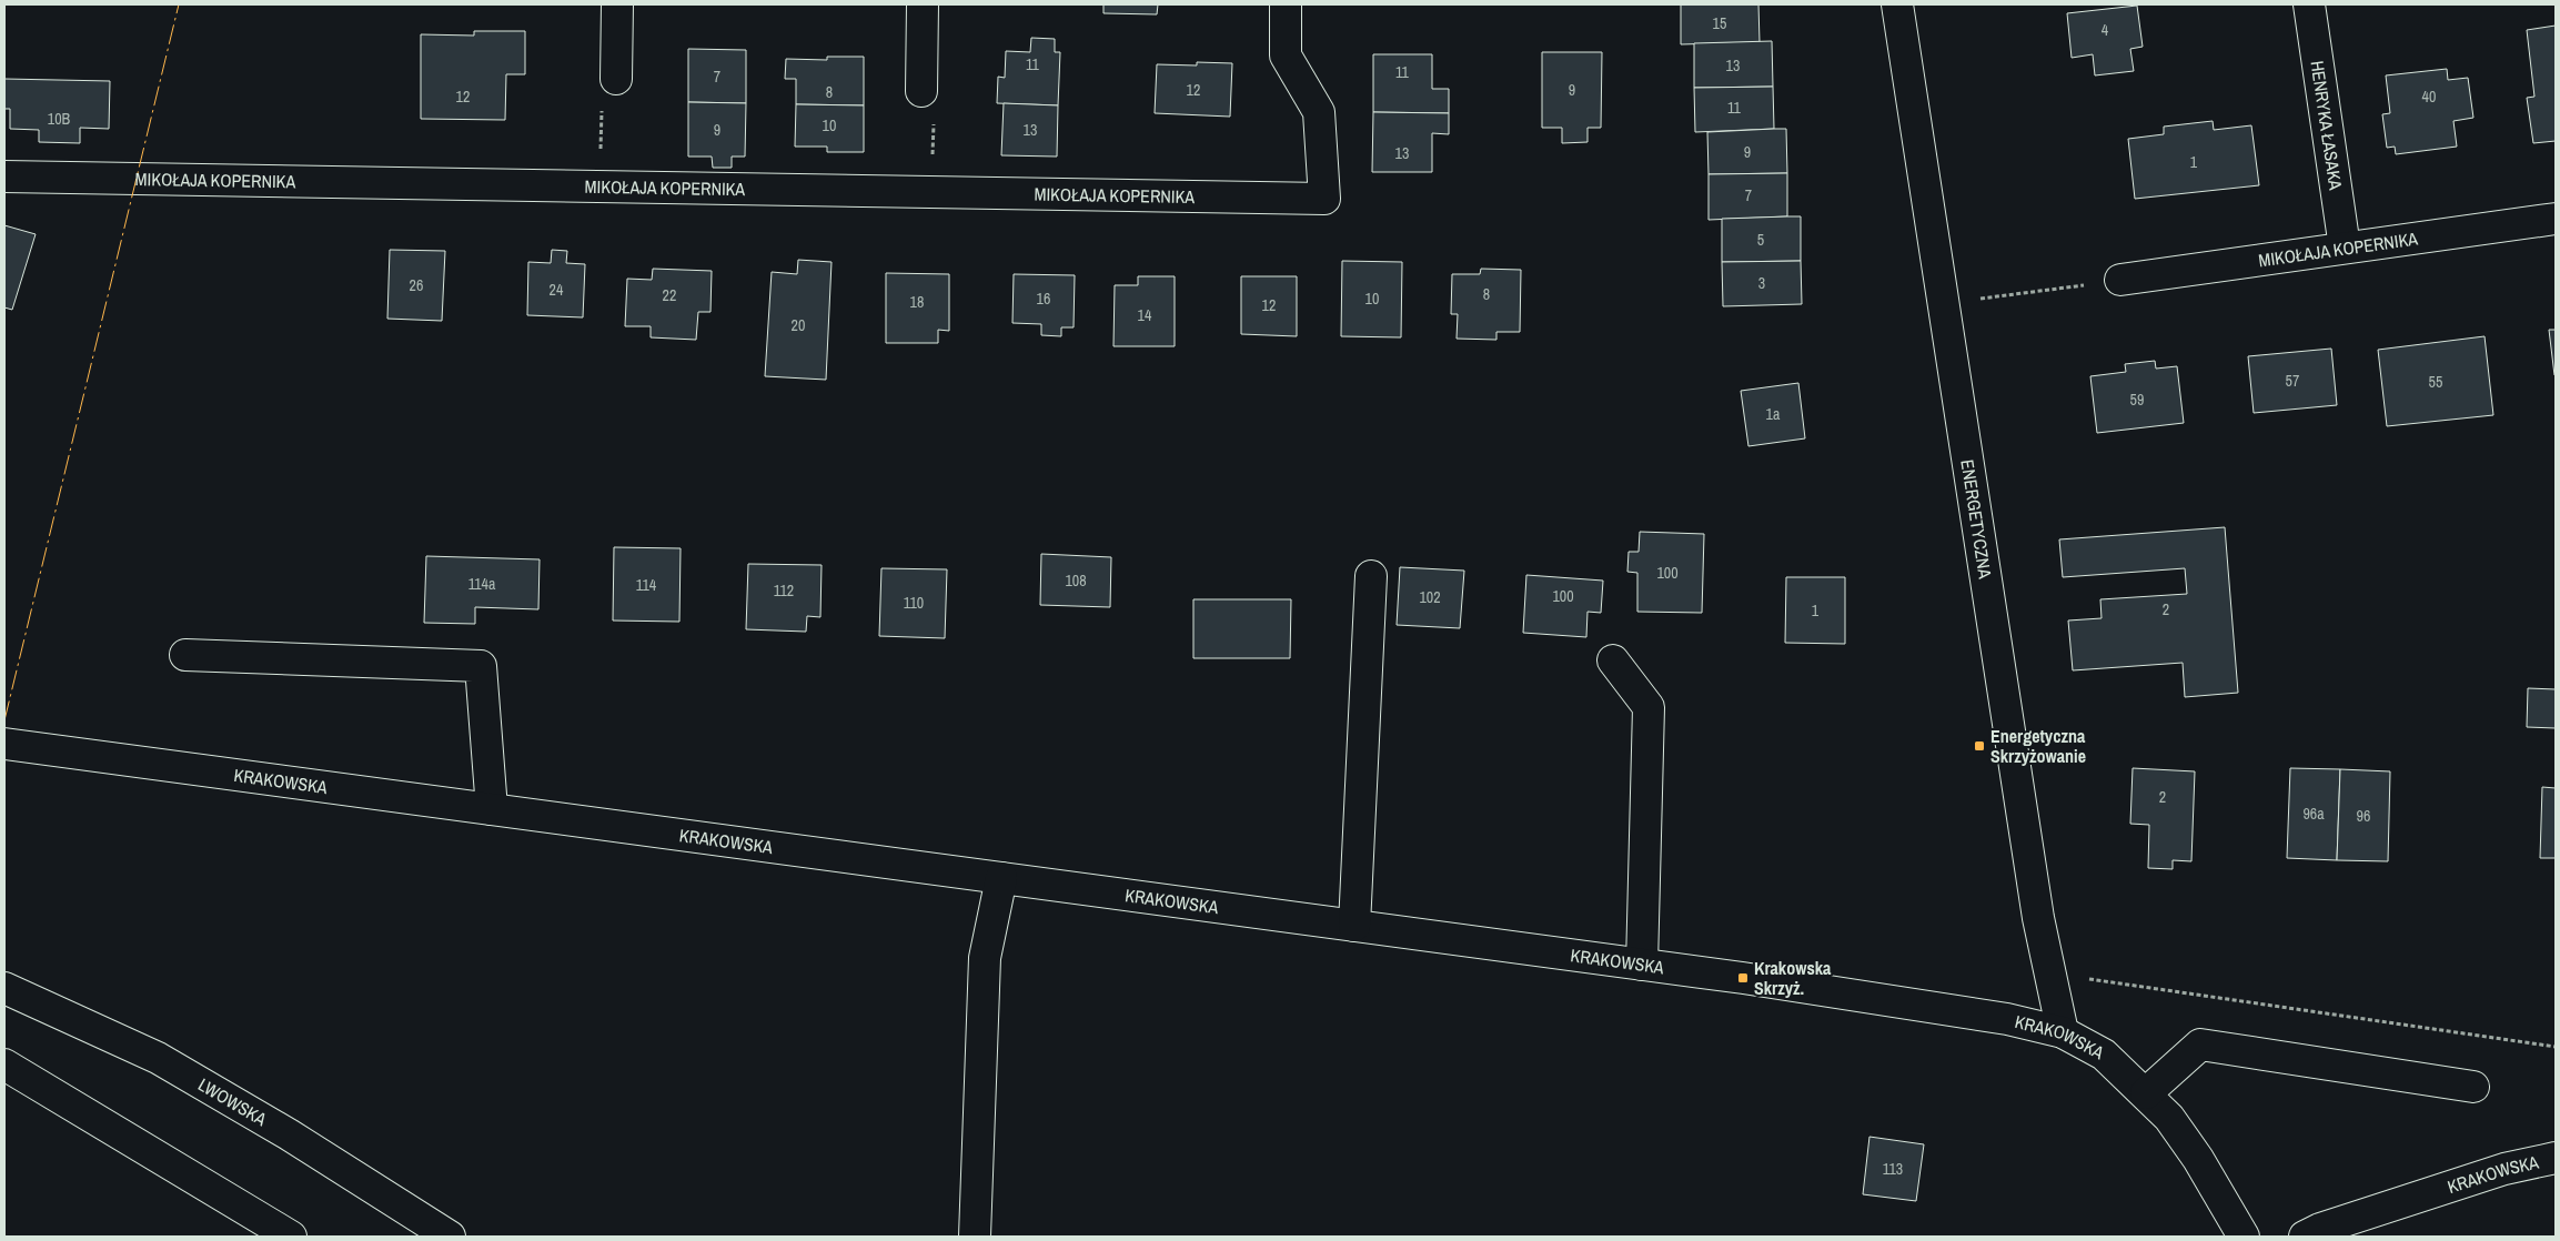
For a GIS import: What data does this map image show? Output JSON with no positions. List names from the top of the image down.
{
  "streets": {
    "street": [
      "HENRYKA ŁASAKA",
      "MIKOŁAJA KOPERNIKA",
      "ENERGETYCZNA",
      "KRAKOWSKA",
      "LWOWSKA"
    ]
  },
  "crossings": [
    ["HENRYKA ŁASAKA", "MIKOŁAJA KOPERNIKA"],
    ["ENERGETYCZNA", "KRAKOWSKA"]
  ],
  "places": {
    "transit": ["Energetyczna Skrzyżowanie", "Krakowska Skrzyż."]
  },
  "house_numbers": [
    "15",
    "4",
    "11",
    "13",
    "11",
    "7",
    "12",
    "9",
    "8",
    "12",
    "40",
    "11",
    "10B",
    "10",
    "9",
    "13",
    "9",
    "13",
    "1",
    "7",
    "5",
    "3",
    "26",
    "24",
    "8",
    "22",
    "16",
    "10",
    "18",
    "12",
    "14",
    "20",
    "57",
    "55",
    "59",
    "1a",
    "100",
    "108",
    "114a",
    "114",
    "112",
    "100",
    "102",
    "110",
    "2",
    "1",
    "2",
    "96a",
    "96",
    "113"
  ]
}
